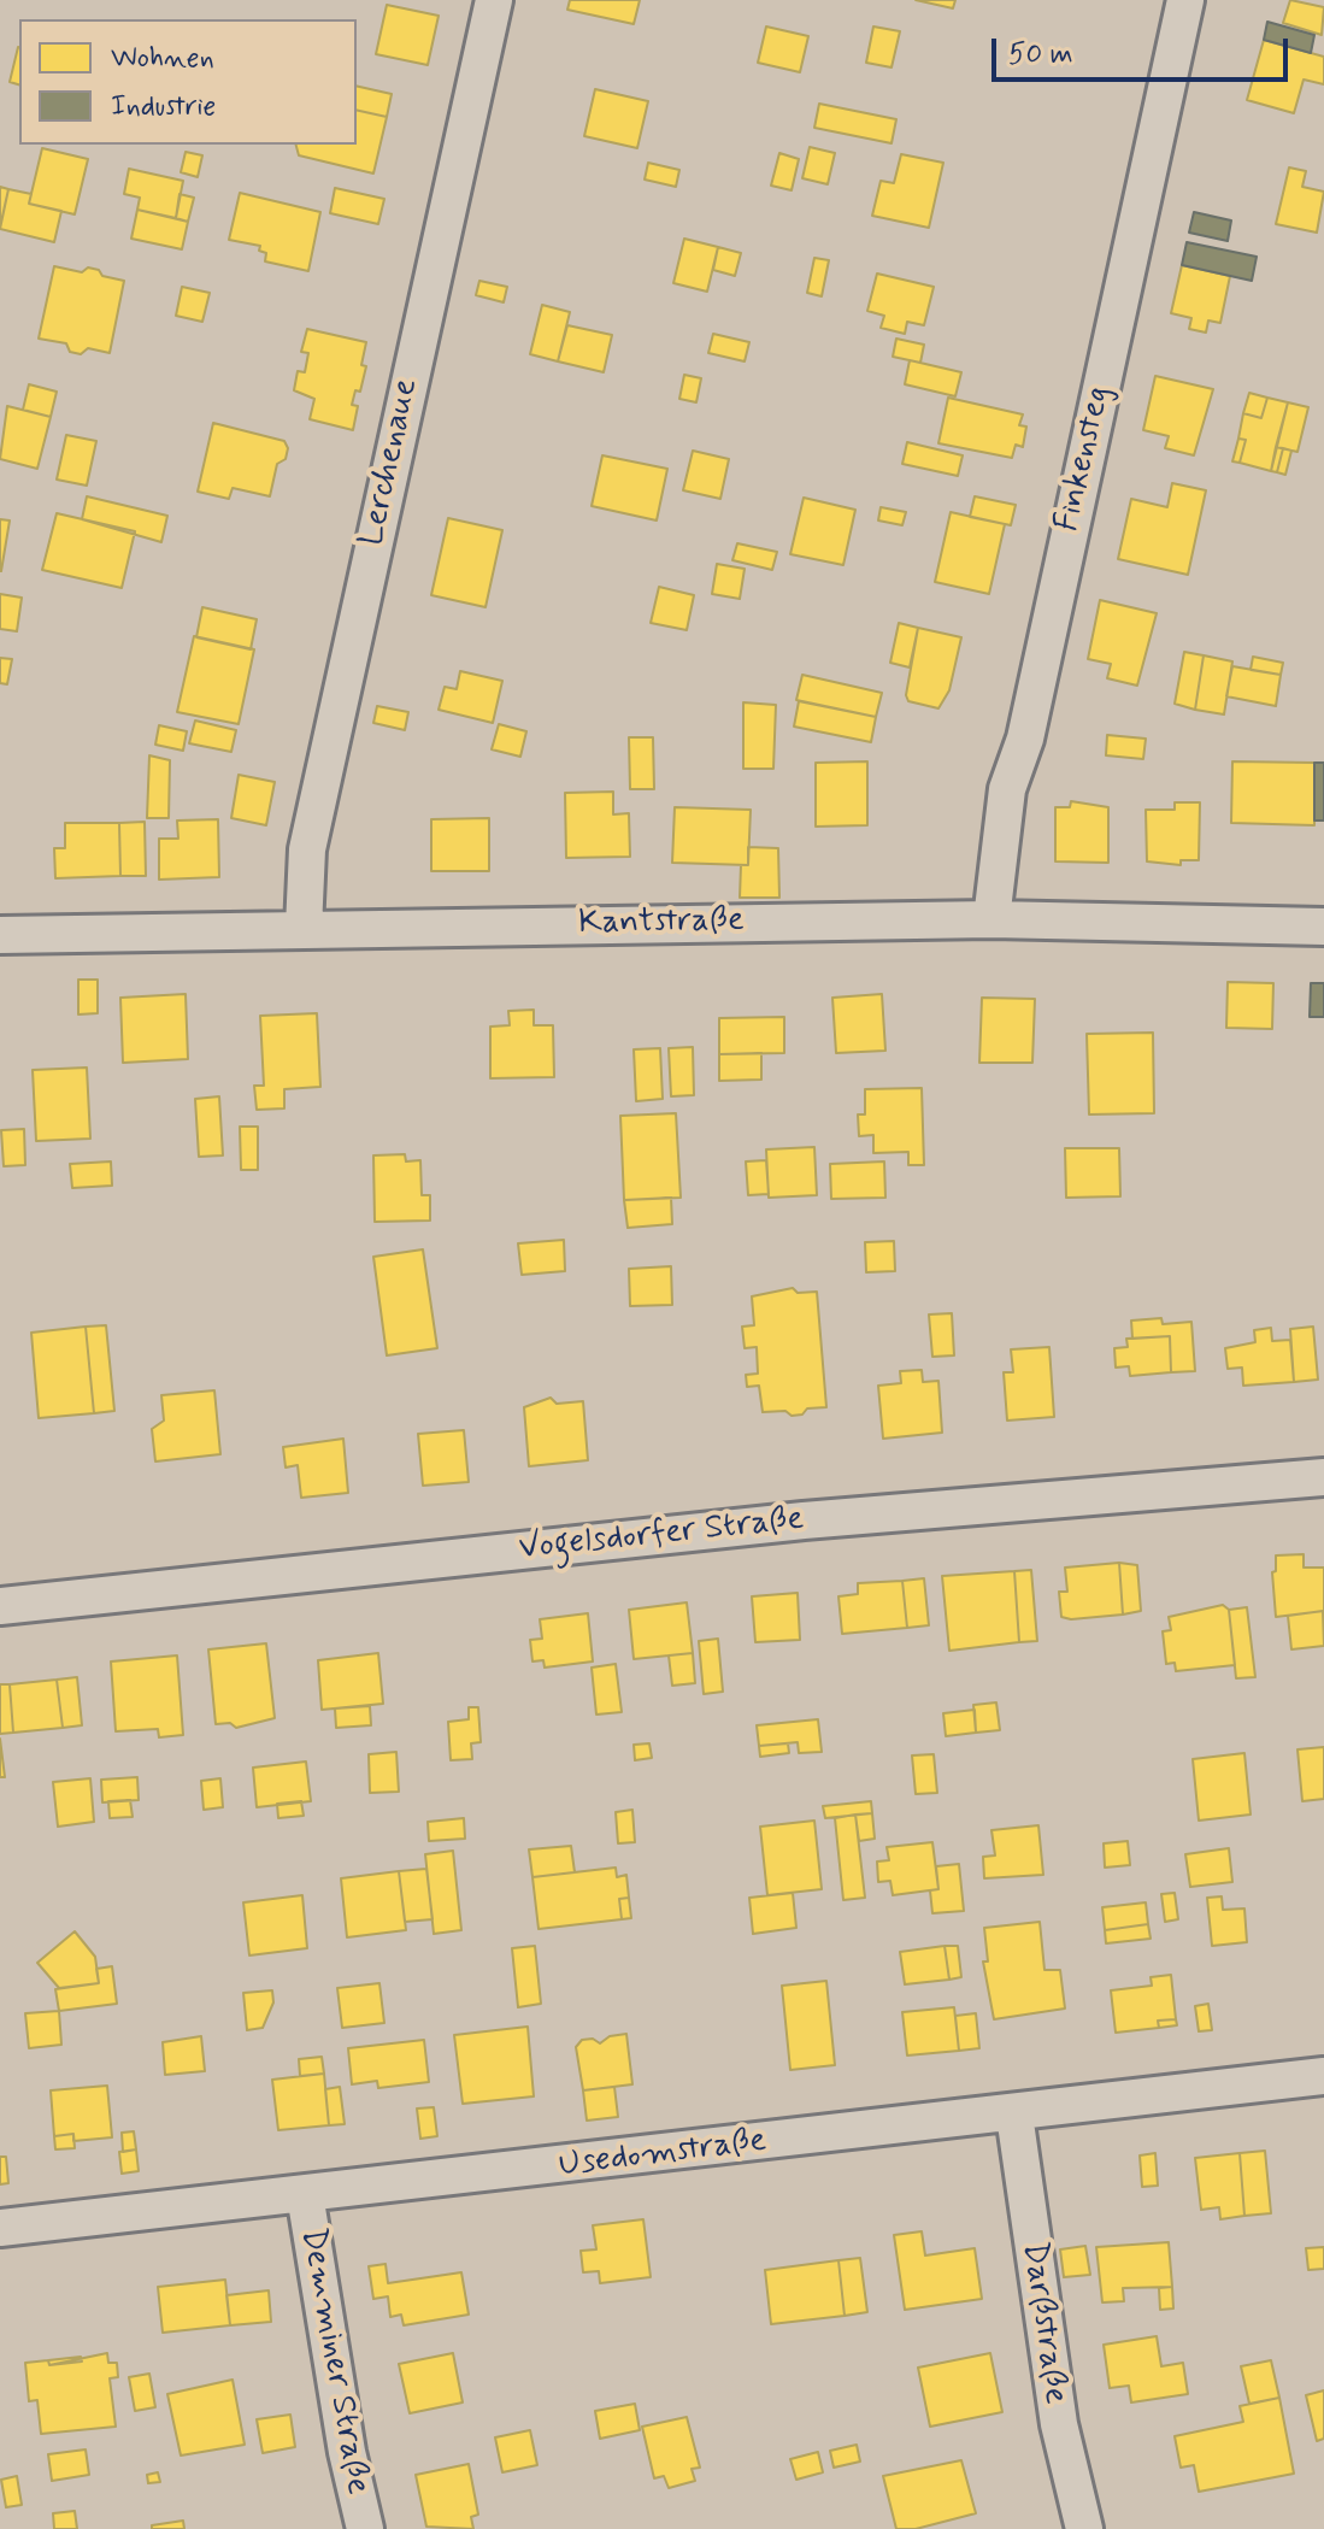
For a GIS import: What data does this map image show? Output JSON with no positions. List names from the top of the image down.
{
  "streets": {
    "street": [
      "Finkensteg",
      "Lerchenaue",
      "Kantstraße",
      "Vogelsdorfer Straße",
      "Usedomstraße",
      "Darßstraße",
      "Demminer Straße"
    ]
  },
  "crossings": [
    ["Finkensteg", "Kantstraße"],
    ["Lerchenaue", "Kantstraße"],
    ["Usedomstraße", "Darßstraße"],
    ["Usedomstraße", "Demminer Straße"]
  ],
  "legend": ["Wohnen", "Industrie"],
  "scale_bar": "50 m"
}
